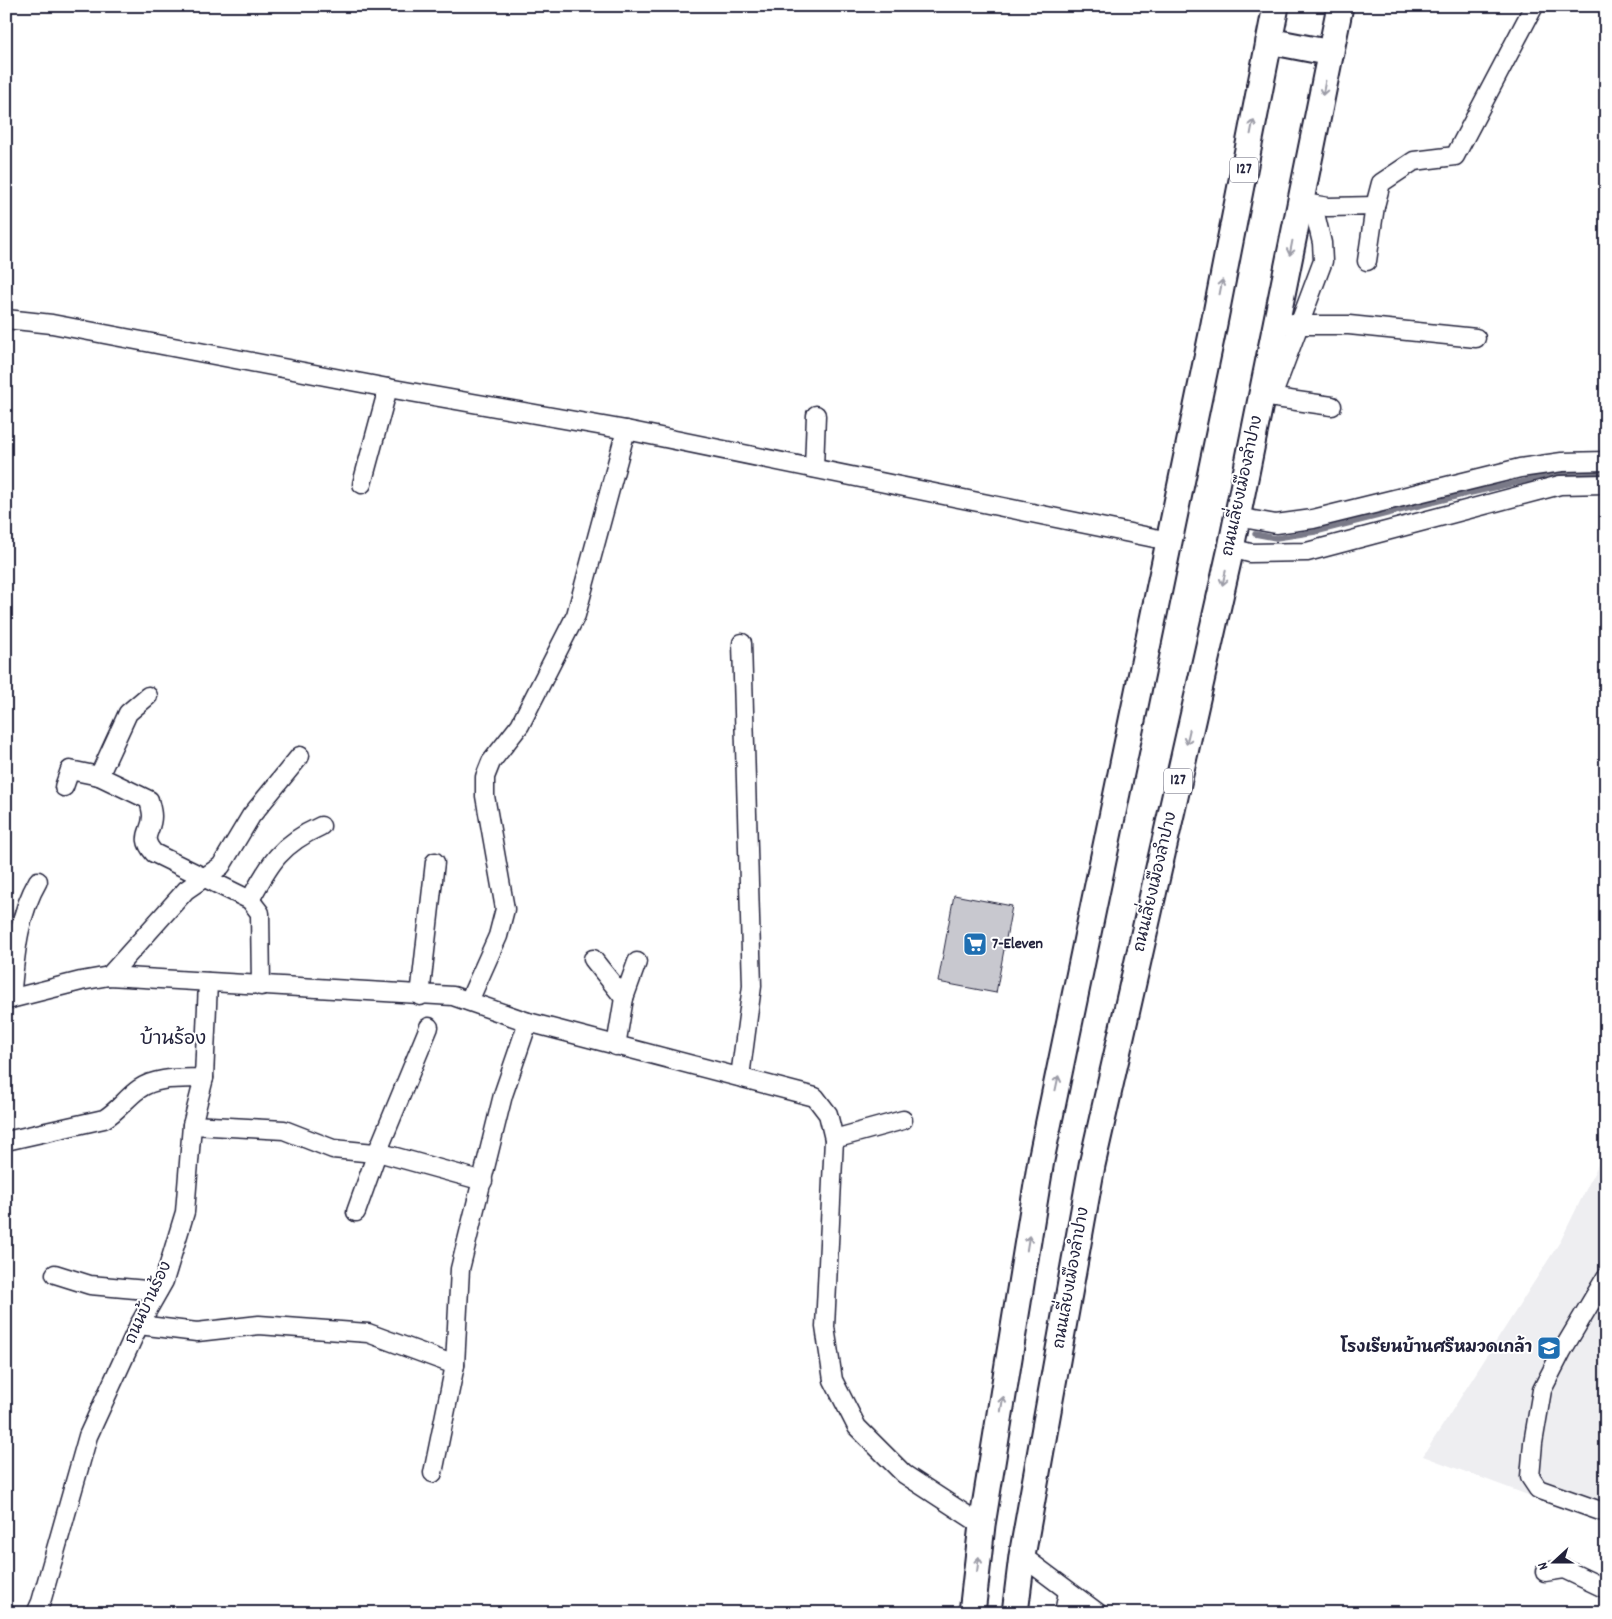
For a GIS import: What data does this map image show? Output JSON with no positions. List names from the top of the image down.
{
  "streets": {
    "highway": ["127", "ถนนเลี่ยงเมืองลำปาง"],
    "street": ["ถนนบ้านร้อง"]
  },
  "districts": ["บ้านร้อง"],
  "places": {
    "supermarket": ["7-Eleven"],
    "school or university": ["โรงเรียนบ้านศรีหมวดเกล้า"]
  },
  "north": "left"
}
